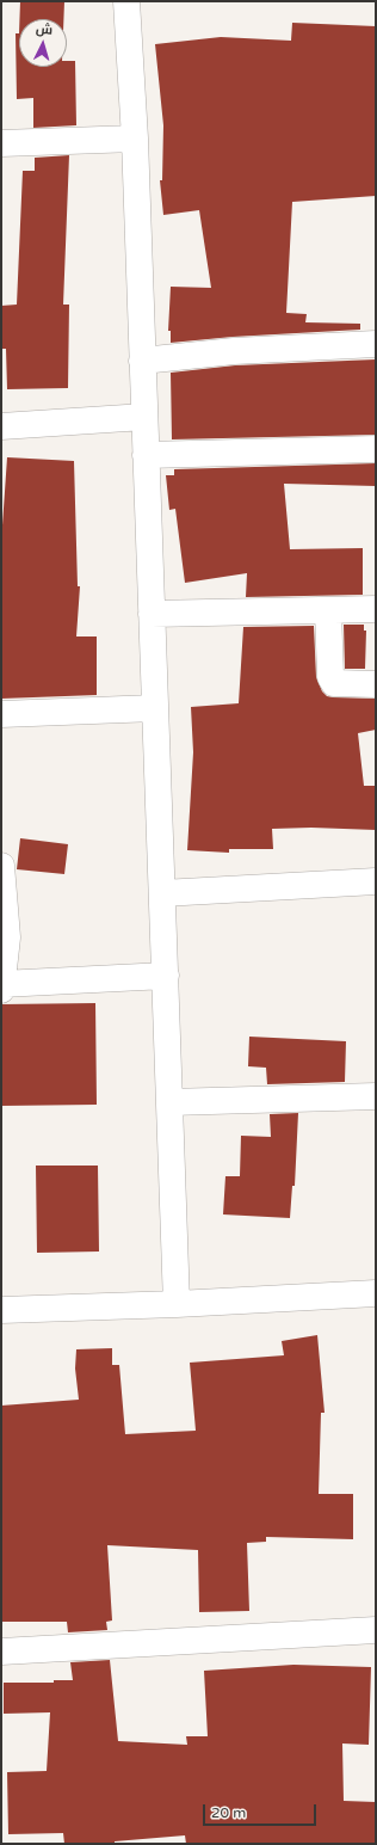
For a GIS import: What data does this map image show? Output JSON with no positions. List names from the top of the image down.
{
  "scale_bar": "20 m",
  "north": "top"
}
